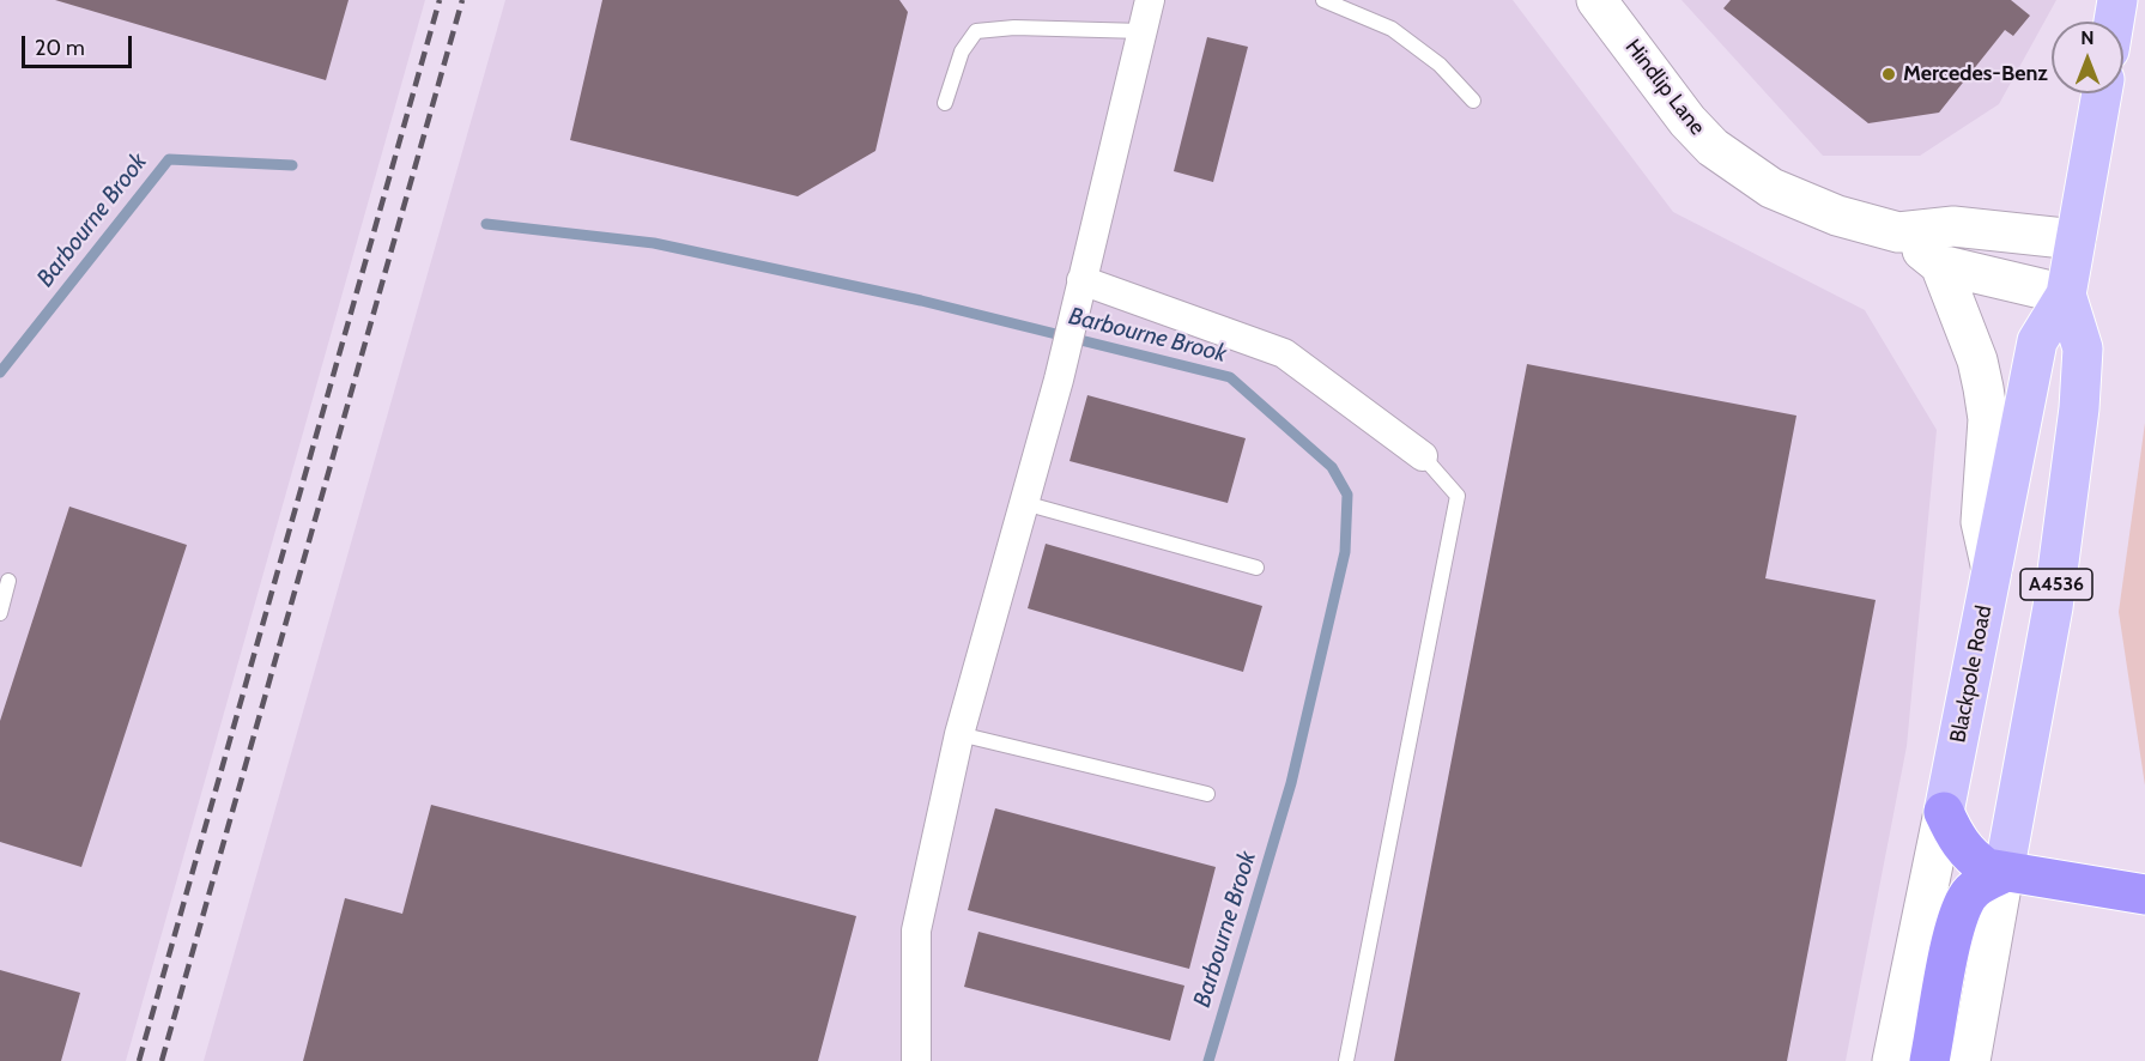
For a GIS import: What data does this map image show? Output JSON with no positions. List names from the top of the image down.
{
  "streets": {
    "main road": ["A4536", "Blackpole Road"],
    "street": ["Hindlip Lane"]
  },
  "crossings": [
    ["Hindlip Lane", "Blackpole Road"]
  ],
  "water": ["Barbourne Brook"],
  "places": ["Mercedes-Benz"],
  "scale_bar": "20 m",
  "north": "top"
}
